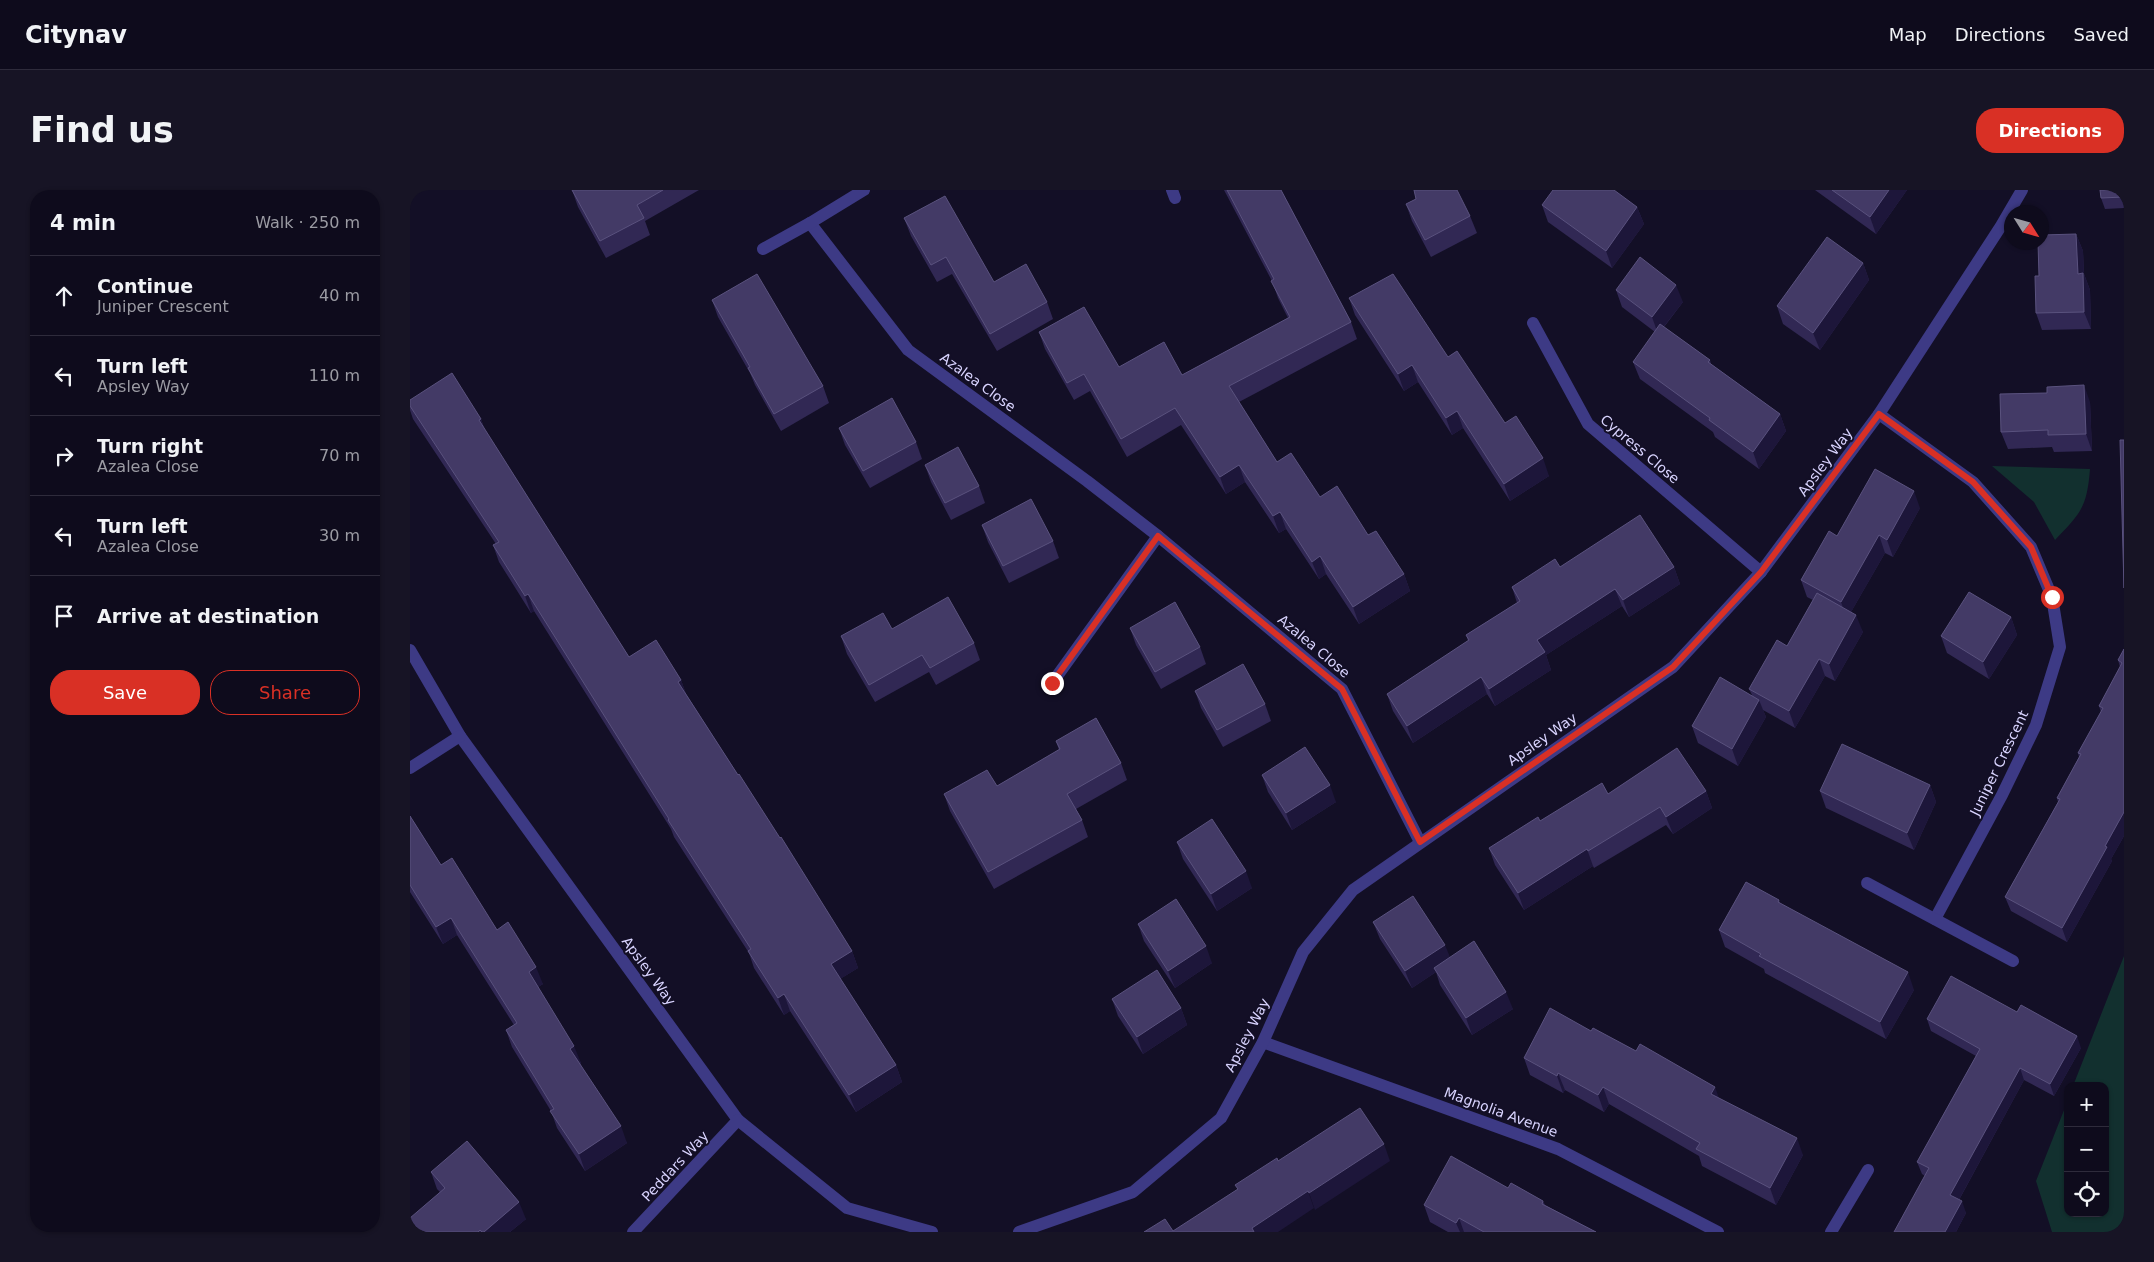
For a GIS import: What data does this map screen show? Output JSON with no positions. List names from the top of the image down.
{
  "streets": {
    "street": [
      "Azalea Close",
      "Cypress Close",
      "Apsley Way",
      "Juniper Crescent",
      "Magnolia Avenue",
      "Peddars Way"
    ]
  },
  "crossings": [
    ["Azalea Close", "Apsley Way"],
    ["Cypress Close", "Apsley Way"],
    ["Apsley Way", "Juniper Crescent"],
    ["Apsley Way", "Magnolia Avenue"],
    ["Apsley Way", "Peddars Way"]
  ],
  "north": "bottom right",
  "page": {
    "header": "Citynav",
    "nav": ["Map", "Directions", "Saved"],
    "buttons": [
      "Directions",
      ["Save", "Share"]
    ],
    "title": "Find us",
    "heading": ["4 min", "Walk · 250 m"],
    "list": [
      ["Continue", "Juniper Crescent", "40 m"],
      ["Turn left", "Apsley Way", "110 m"],
      ["Turn right", "Azalea Close", "70 m"],
      ["Turn left", "Azalea Close", "30 m"],
      "Arrive at destination"
    ],
    "map_buttons": ["+", "−"]
  }
}
